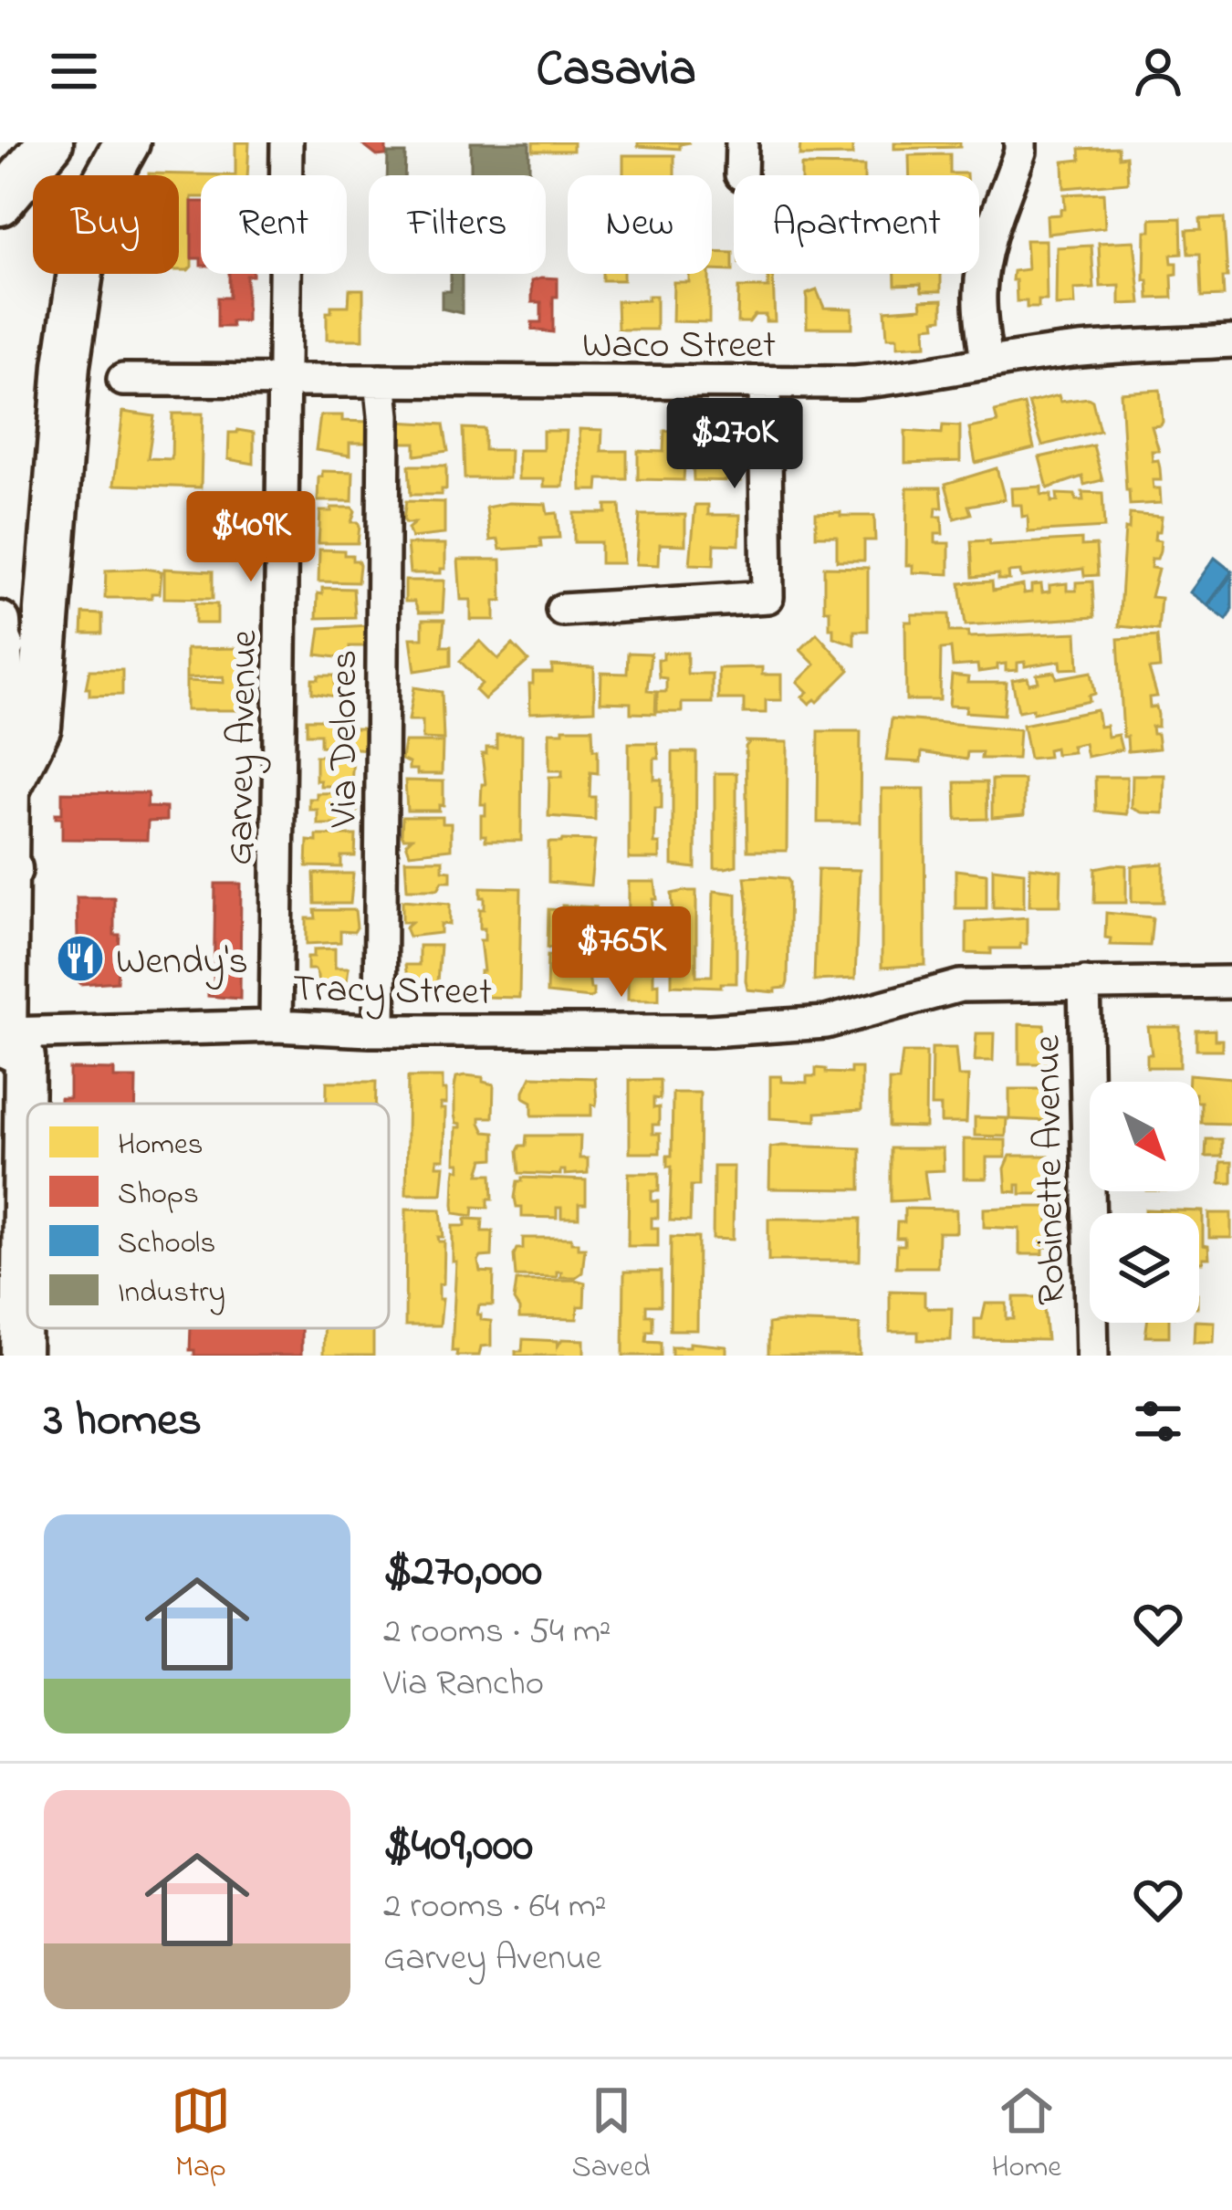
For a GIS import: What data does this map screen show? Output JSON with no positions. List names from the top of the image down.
{
  "streets": {
    "street": [
      "Waco Street",
      "Via Delores",
      "Garvey Avenue",
      "Tracy Street",
      "Robinette Avenue"
    ]
  },
  "crossings": [
    ["Waco Street", "Via Delores"],
    ["Waco Street", "Garvey Avenue"],
    ["Via Delores", "Tracy Street"],
    ["Garvey Avenue", "Tracy Street"],
    ["Tracy Street", "Robinette Avenue"]
  ],
  "places": {
    "restaurant": ["Wendy's"]
  },
  "legend": [
    "Homes",
    "Shops",
    "Schools",
    "Industry"
  ],
  "north": "bottom right",
  "page": {
    "header": "Casavia",
    "chip": [
      "Buy",
      "Rent",
      "Filters",
      "New",
      "Apartment"
    ],
    "price": ["$270K", "$409K", "$765K"],
    "heading": "3 homes",
    "list": [
      {
        "name": "$270,000",
        "note": "2 rooms · 54 m² · Via Rancho"
      },
      {
        "name": "$409,000",
        "note": "2 rooms · 64 m² · Garvey Avenue"
      }
    ],
    "tabs": ["Map", "Saved", "Home"]
  }
}
